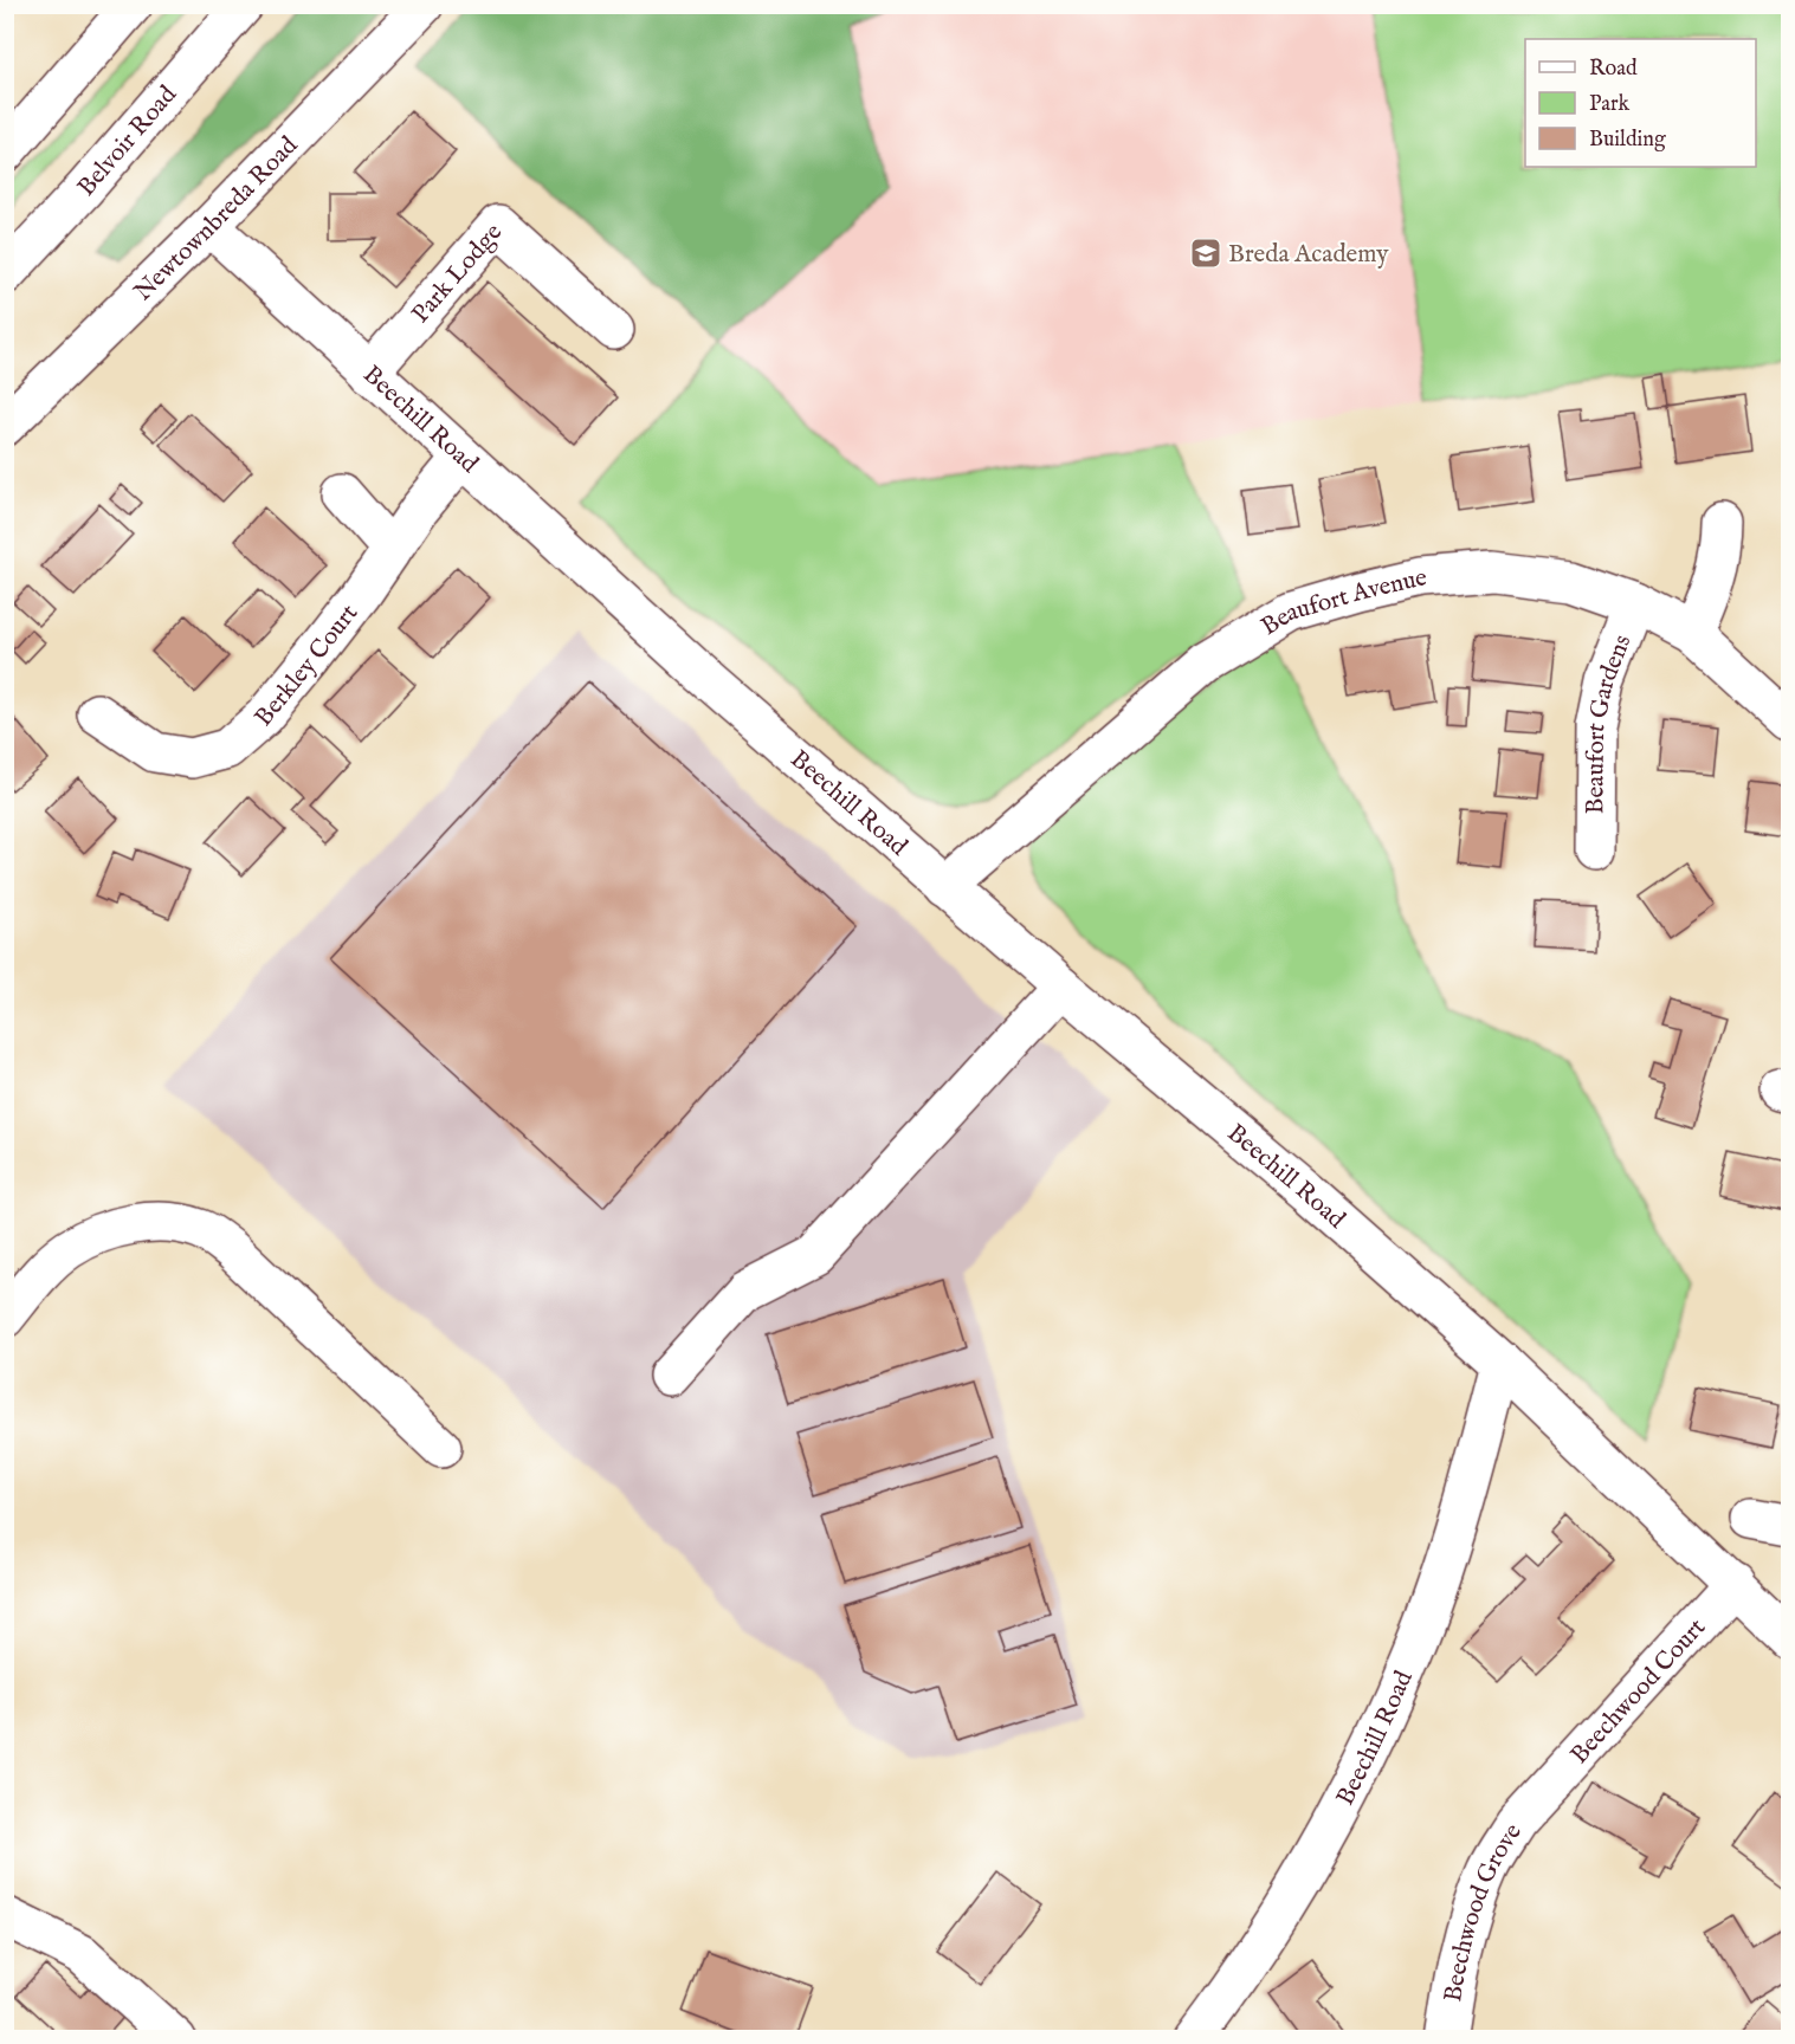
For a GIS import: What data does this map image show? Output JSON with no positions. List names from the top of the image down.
{
  "streets": {
    "main road": [
      "Belvoir Road",
      "Newtownbreda Road",
      "Park Lodge",
      "Beechill Road",
      "Beaufort Avenue",
      "Berkley Court",
      "Beaufort Gardens",
      "Beechwood Court",
      "Beechwood Grove"
    ]
  },
  "crossings": [
    ["Newtownbreda Road", "Beechill Road"],
    ["Park Lodge", "Beechill Road"],
    ["Beechill Road", "Beaufort Avenue"],
    ["Beechill Road", "Berkley Court"],
    ["Beechill Road", "Beechwood Court"],
    ["Beaufort Avenue", "Beaufort Gardens"],
    ["Beechwood Court", "Beechwood Grove"]
  ],
  "places": {
    "school or university": ["Breda Academy"]
  },
  "legend": ["Road", "Park", "Building"]
}
